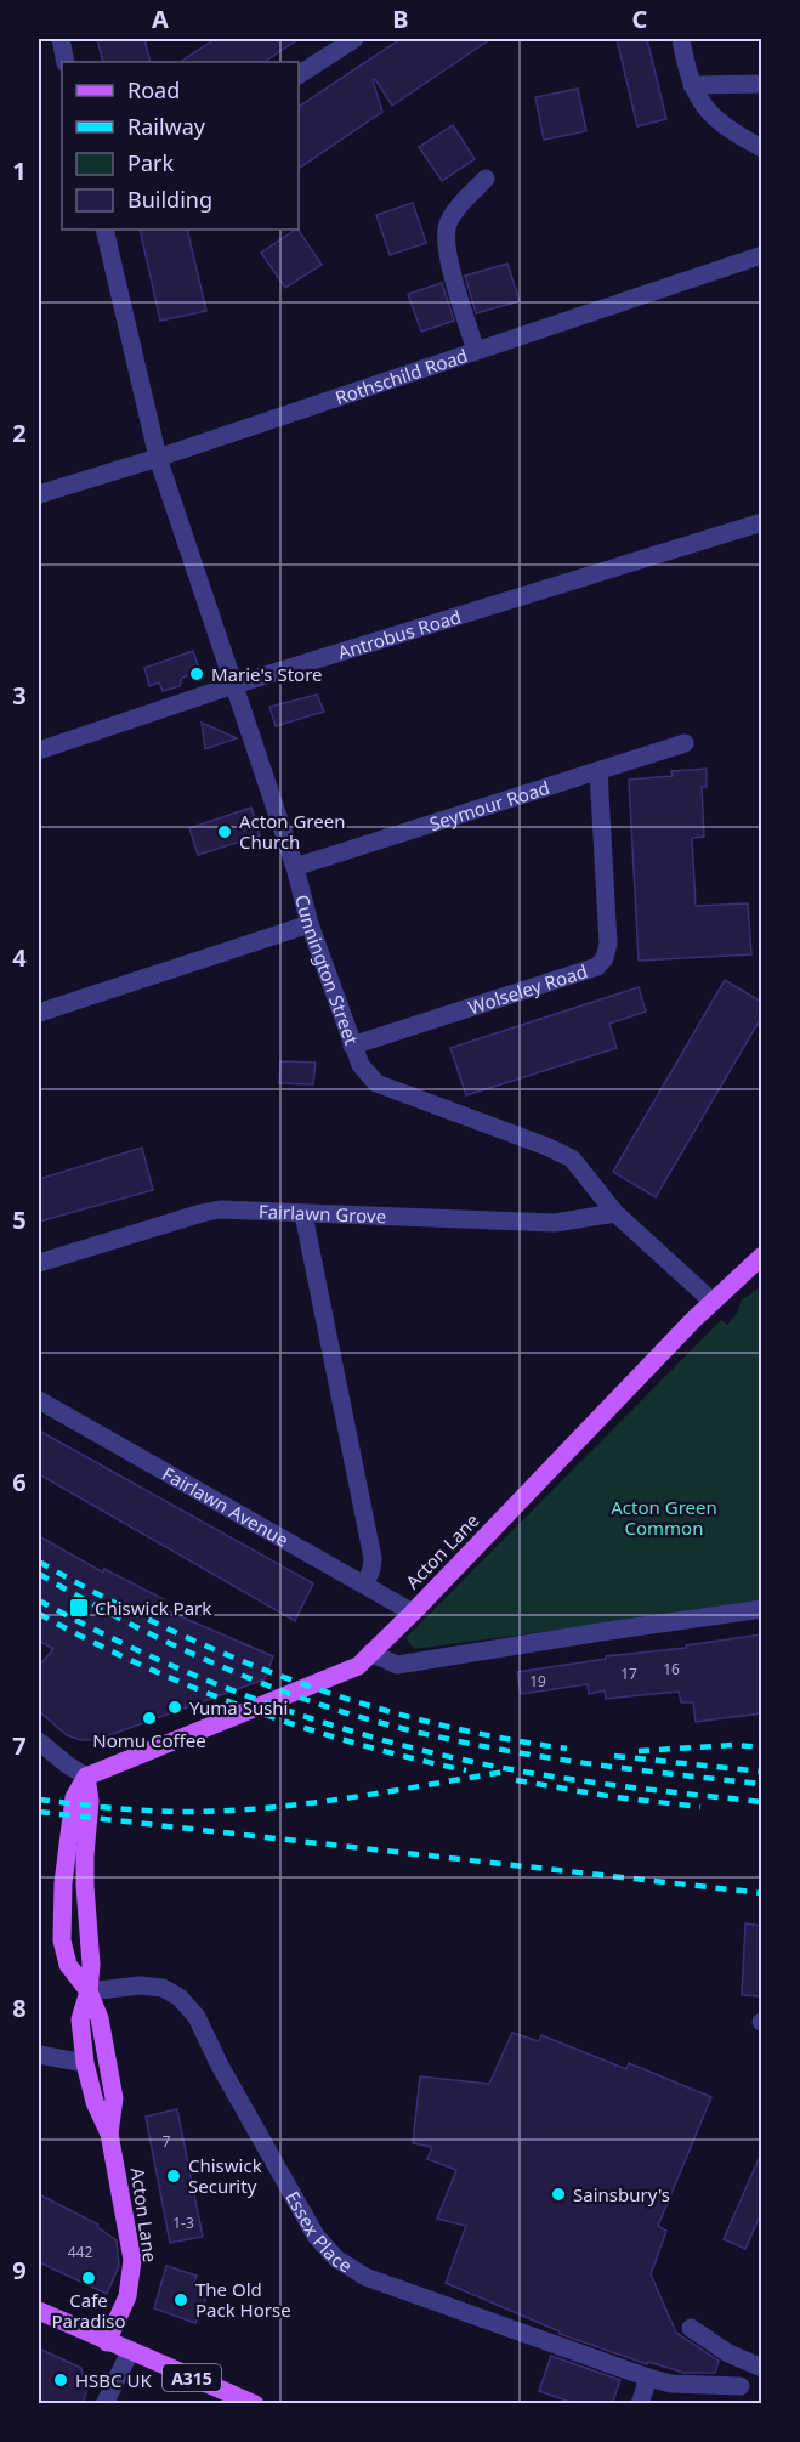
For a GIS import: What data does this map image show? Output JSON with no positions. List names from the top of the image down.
{
  "streets": {
    "main road": ["Acton Lane", "A315"],
    "street": [
      "Rothschild Road",
      "Antrobus Road",
      "Seymour Road",
      "Cunnington Street",
      "Wolseley Road",
      "Fairlawn Grove",
      "Fairlawn Avenue",
      "Essex Place"
    ]
  },
  "crossings": [
    ["Rothschild Road", "Cunnington Street"],
    ["Antrobus Road", "Cunnington Street"],
    ["Seymour Road", "Cunnington Street"],
    ["Seymour Road", "Wolseley Road"],
    ["Cunnington Street", "Wolseley Road"],
    ["Cunnington Street", "Fairlawn Grove"],
    ["Cunnington Street", "Acton Lane"],
    ["Fairlawn Avenue", "Acton Lane"],
    ["Acton Lane", "Essex Place"],
    ["Acton Lane", "A315"]
  ],
  "parks": ["Acton Green Common"],
  "places": {
    "other": [
      "Marie's Store",
      "Acton Green Church",
      "Yuma Sushi",
      "Nomu Coffee",
      "Chiswick Security",
      "Sainsbury's",
      "Cafe Paradiso",
      "The Old Pack Horse",
      "HSBC UK"
    ],
    "transit": ["Chiswick Park"]
  },
  "house_numbers": [
    "16",
    "17",
    "19",
    "7",
    "1-3",
    "442"
  ],
  "legend": [
    "Road",
    "Railway",
    "Park",
    "Building"
  ],
  "grid": {
    "columns": ["A", "B", "C"],
    "rows": [
      "1",
      "2",
      "3",
      "4",
      "5",
      "6",
      "7",
      "8",
      "9"
    ]
  }
}
